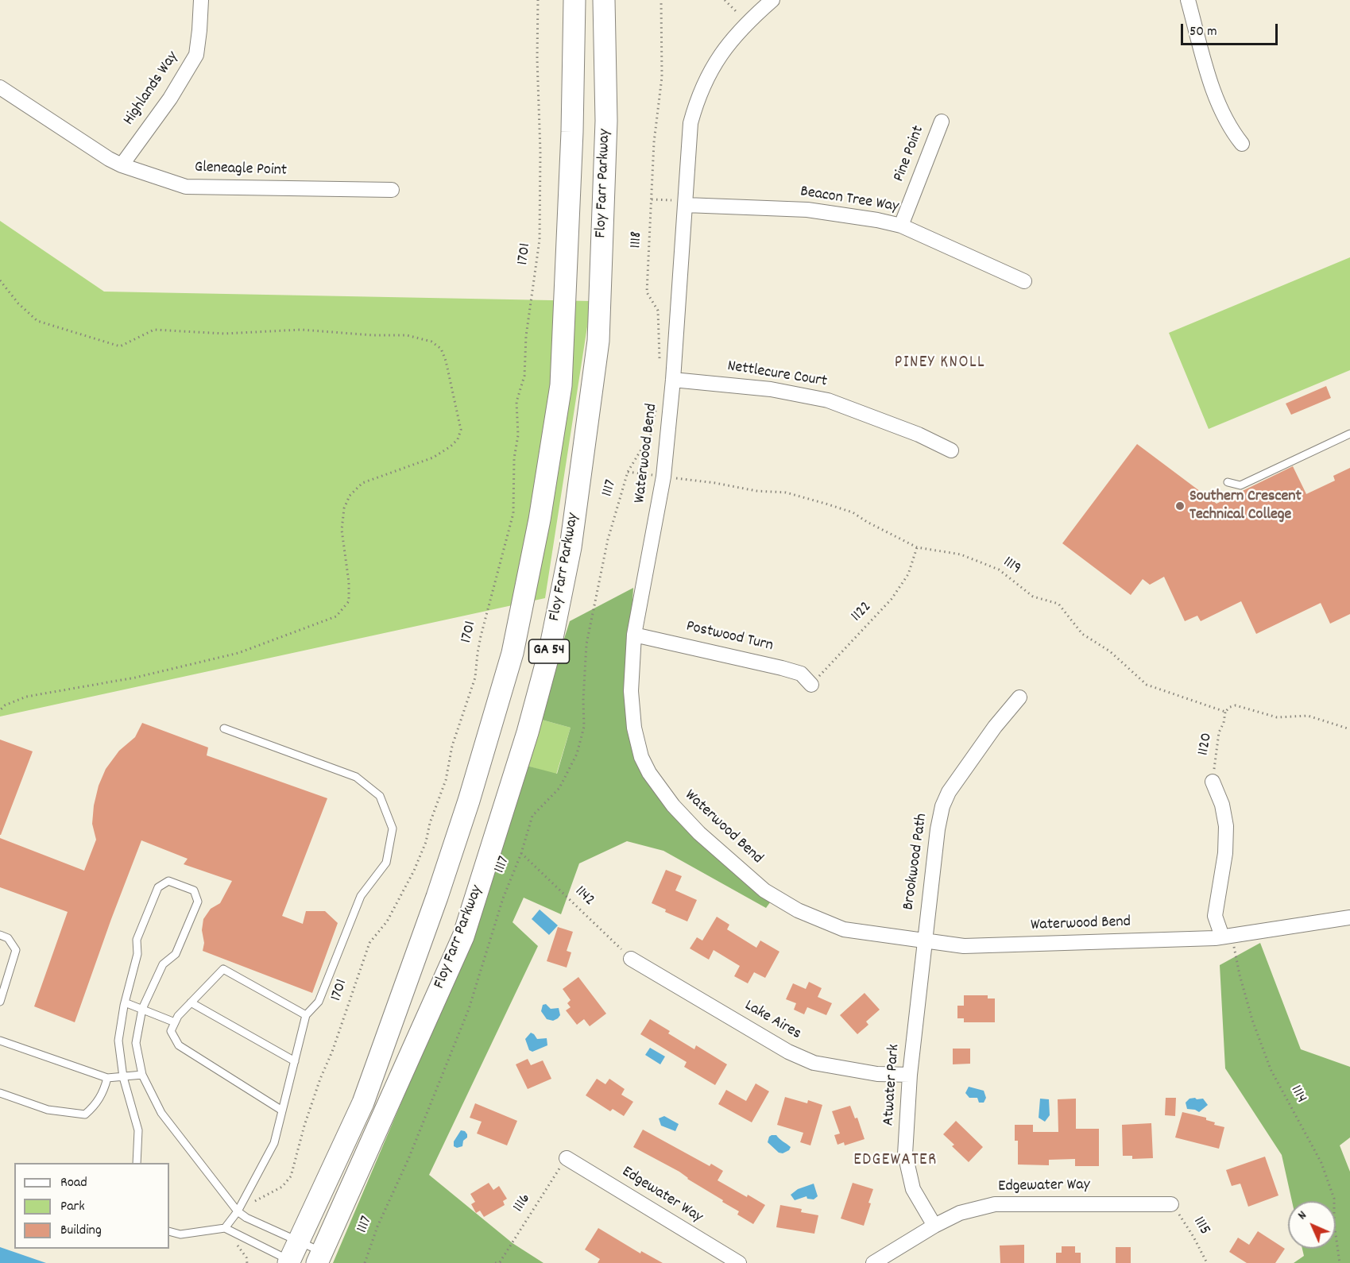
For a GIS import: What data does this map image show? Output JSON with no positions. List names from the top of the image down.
{
  "streets": {
    "main road": ["Floy Farr Parkway", "GA 54"],
    "street": [
      "Highlands Way",
      "Pine Point",
      "Gleneagle Point",
      "Beacon Tree Way",
      "Nettlecure Court",
      "Waterwood Bend",
      "Postwood Turn",
      "Brookwood Path",
      "Lake Aires",
      "Atwater Park",
      "Edgewater Way"
    ],
    "path": [
      "1118",
      "1701",
      "1117",
      "1119",
      "1122",
      "1120",
      "1142",
      "1114",
      "1116",
      "1115"
    ]
  },
  "crossings": [
    ["Highlands Way", "Gleneagle Point"],
    ["Pine Point", "Beacon Tree Way"],
    ["Beacon Tree Way", "Waterwood Bend"],
    ["Nettlecure Court", "Waterwood Bend"],
    ["Waterwood Bend", "1119"],
    ["Waterwood Bend", "Postwood Turn"],
    ["Waterwood Bend", "Brookwood Path"],
    ["Waterwood Bend", "Atwater Park"],
    ["Waterwood Bend", "1114"],
    ["1117", "1119"],
    ["1117", "1142"],
    ["1119", "1122"],
    ["1119", "1120"],
    ["1122", "Postwood Turn"],
    ["Brookwood Path", "Atwater Park"],
    ["1142", "Lake Aires"],
    ["Lake Aires", "Atwater Park"],
    ["Atwater Park", "Edgewater Way"],
    ["Edgewater Way", "1116"],
    ["Edgewater Way", "1115"]
  ],
  "districts": ["PINEY KNOLL", "EDGEWATER"],
  "places": ["Southern Crescent Technical College"],
  "legend": ["Road", "Park", "Building"],
  "scale_bar": "50 m",
  "north": "top left"
}
